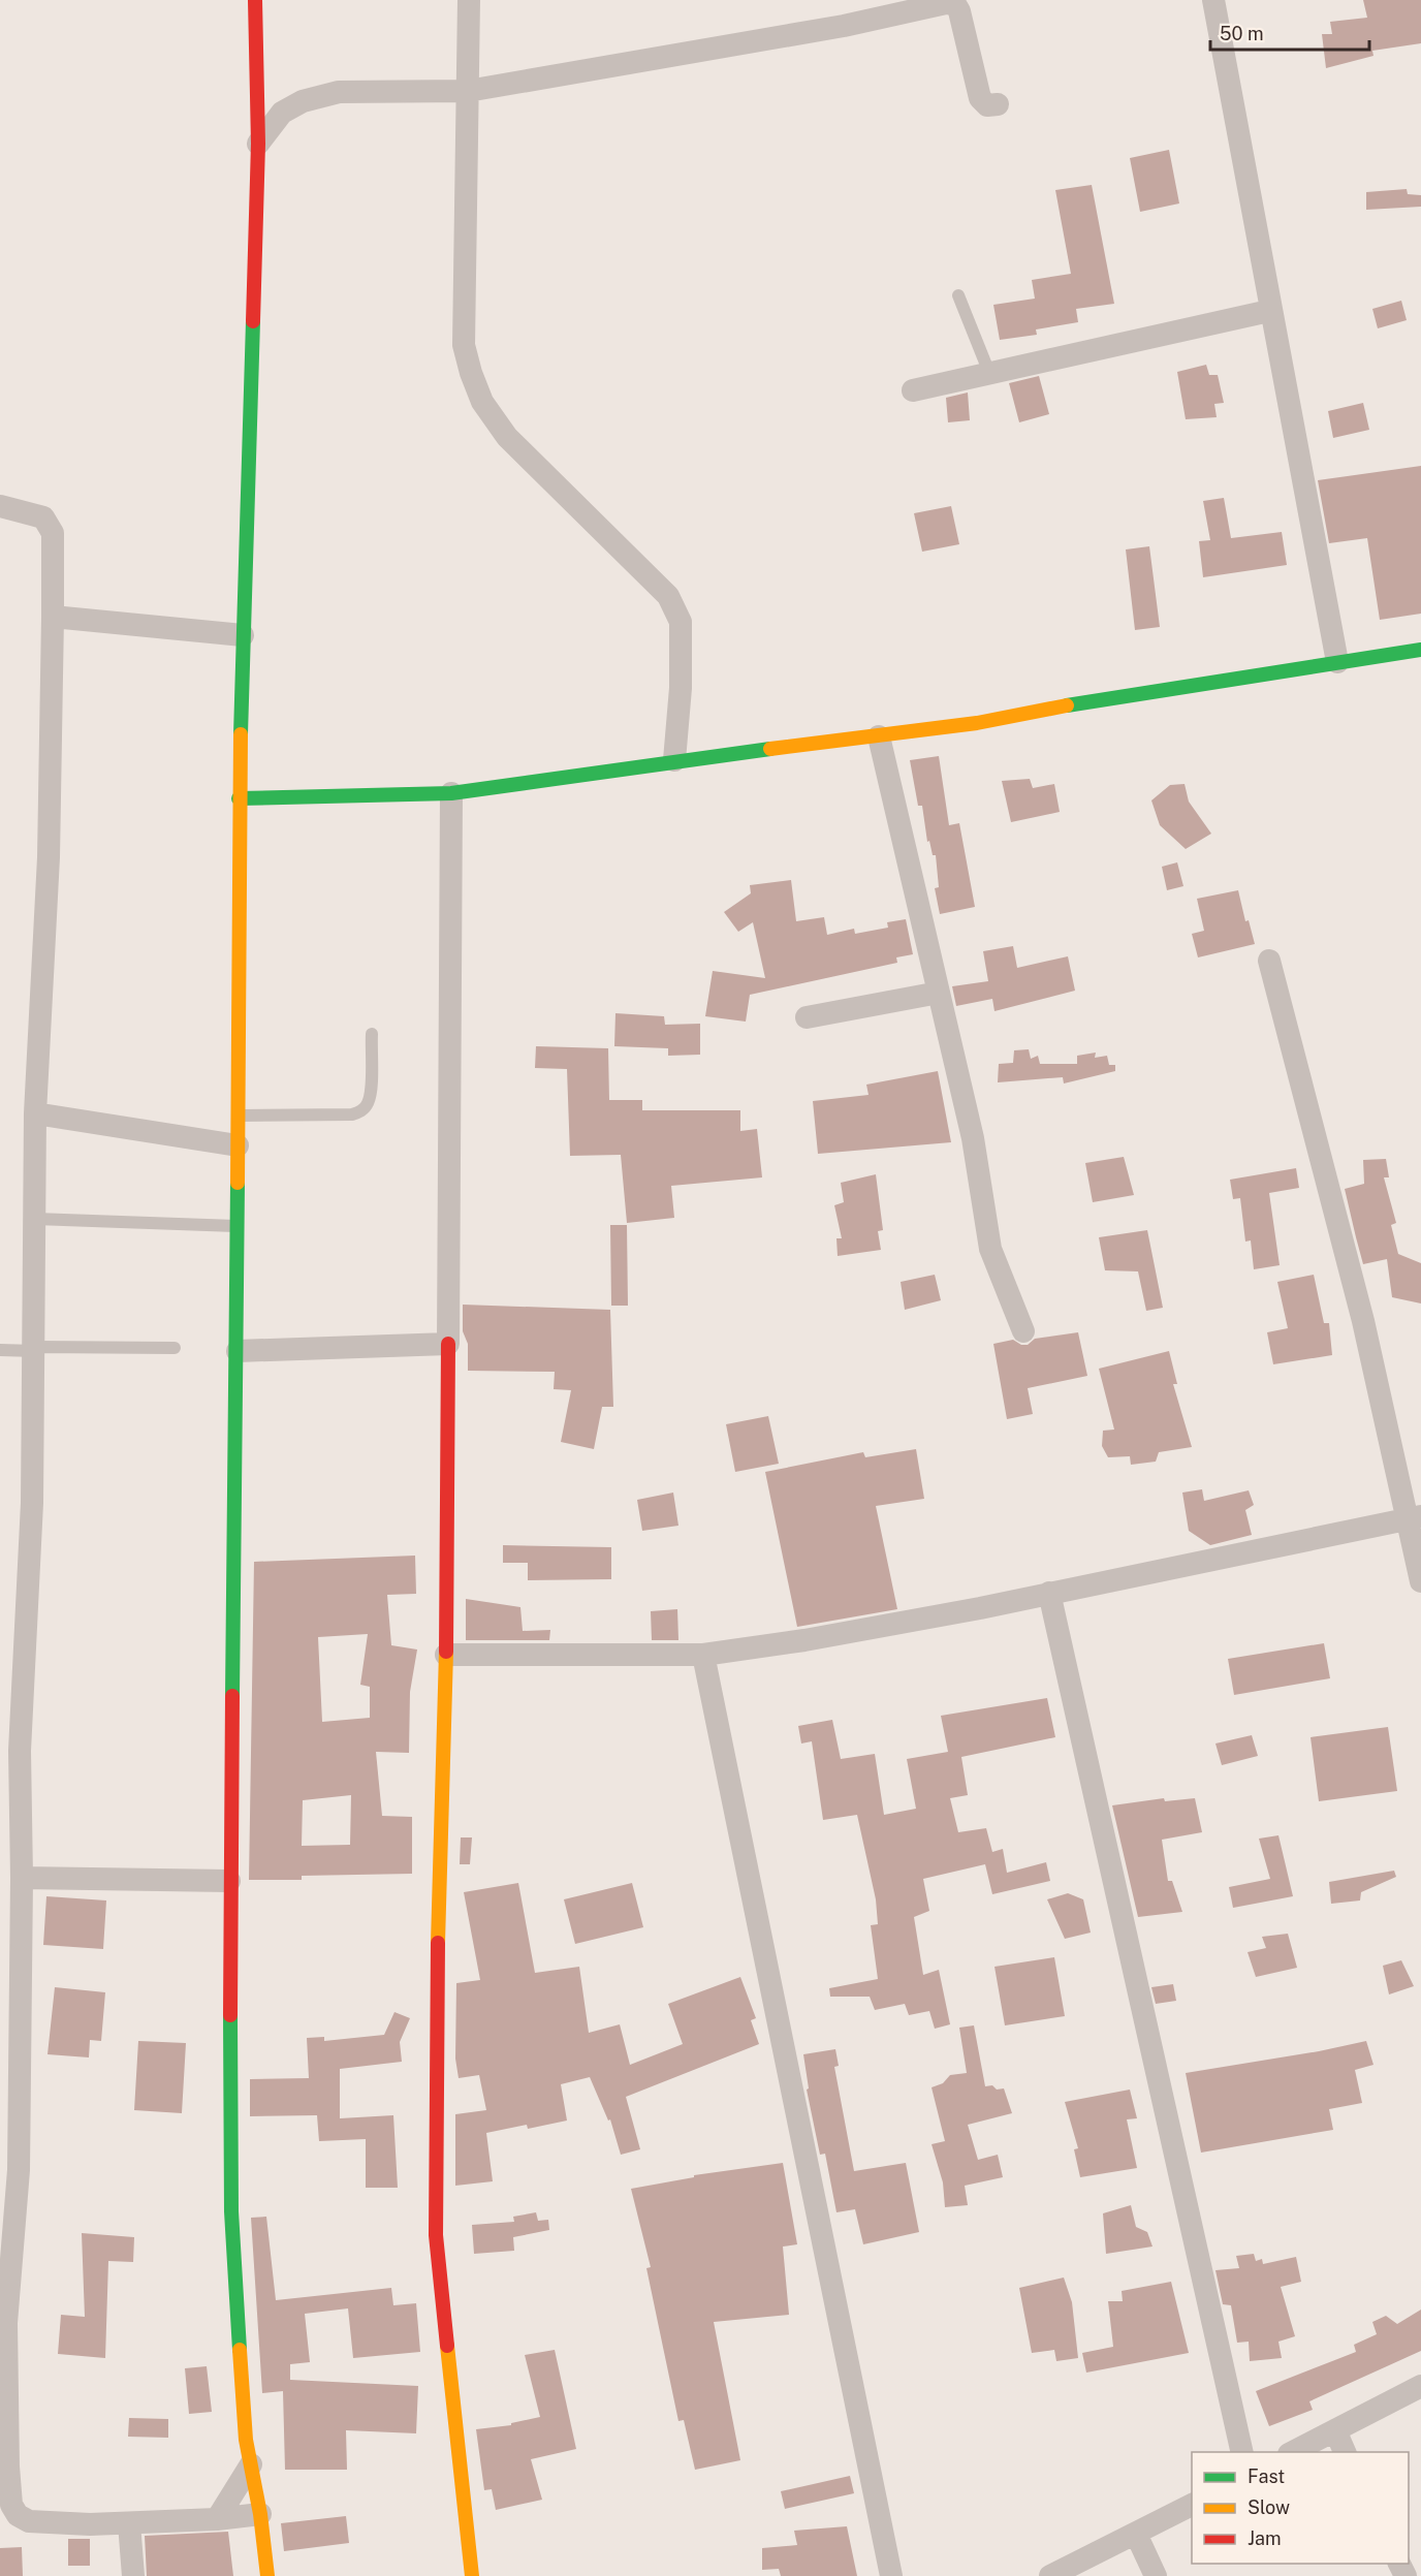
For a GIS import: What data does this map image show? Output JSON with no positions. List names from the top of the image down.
{
  "legend": ["Fast", "Slow", "Jam"],
  "scale_bar": "50 m"
}
